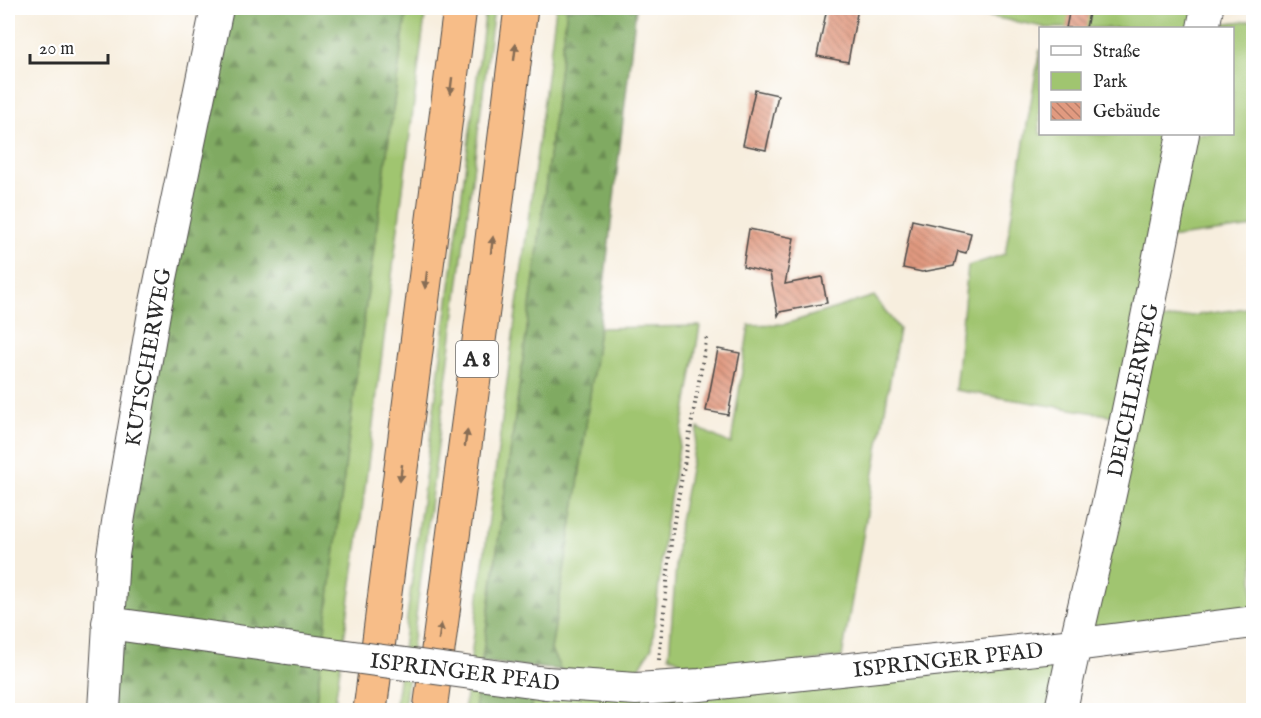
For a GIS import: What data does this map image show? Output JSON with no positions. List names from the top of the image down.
{
  "streets": {
    "highway": ["A 8"],
    "lane": ["KUTSCHERWEG", "DEICHLERWEG", "ISPRINGER PFAD"]
  },
  "crossings": [
    ["KUTSCHERWEG", "ISPRINGER PFAD"],
    ["DEICHLERWEG", "ISPRINGER PFAD"]
  ],
  "legend": ["Straße", "Park", "Gebäude"],
  "scale_bar": "20 m"
}
